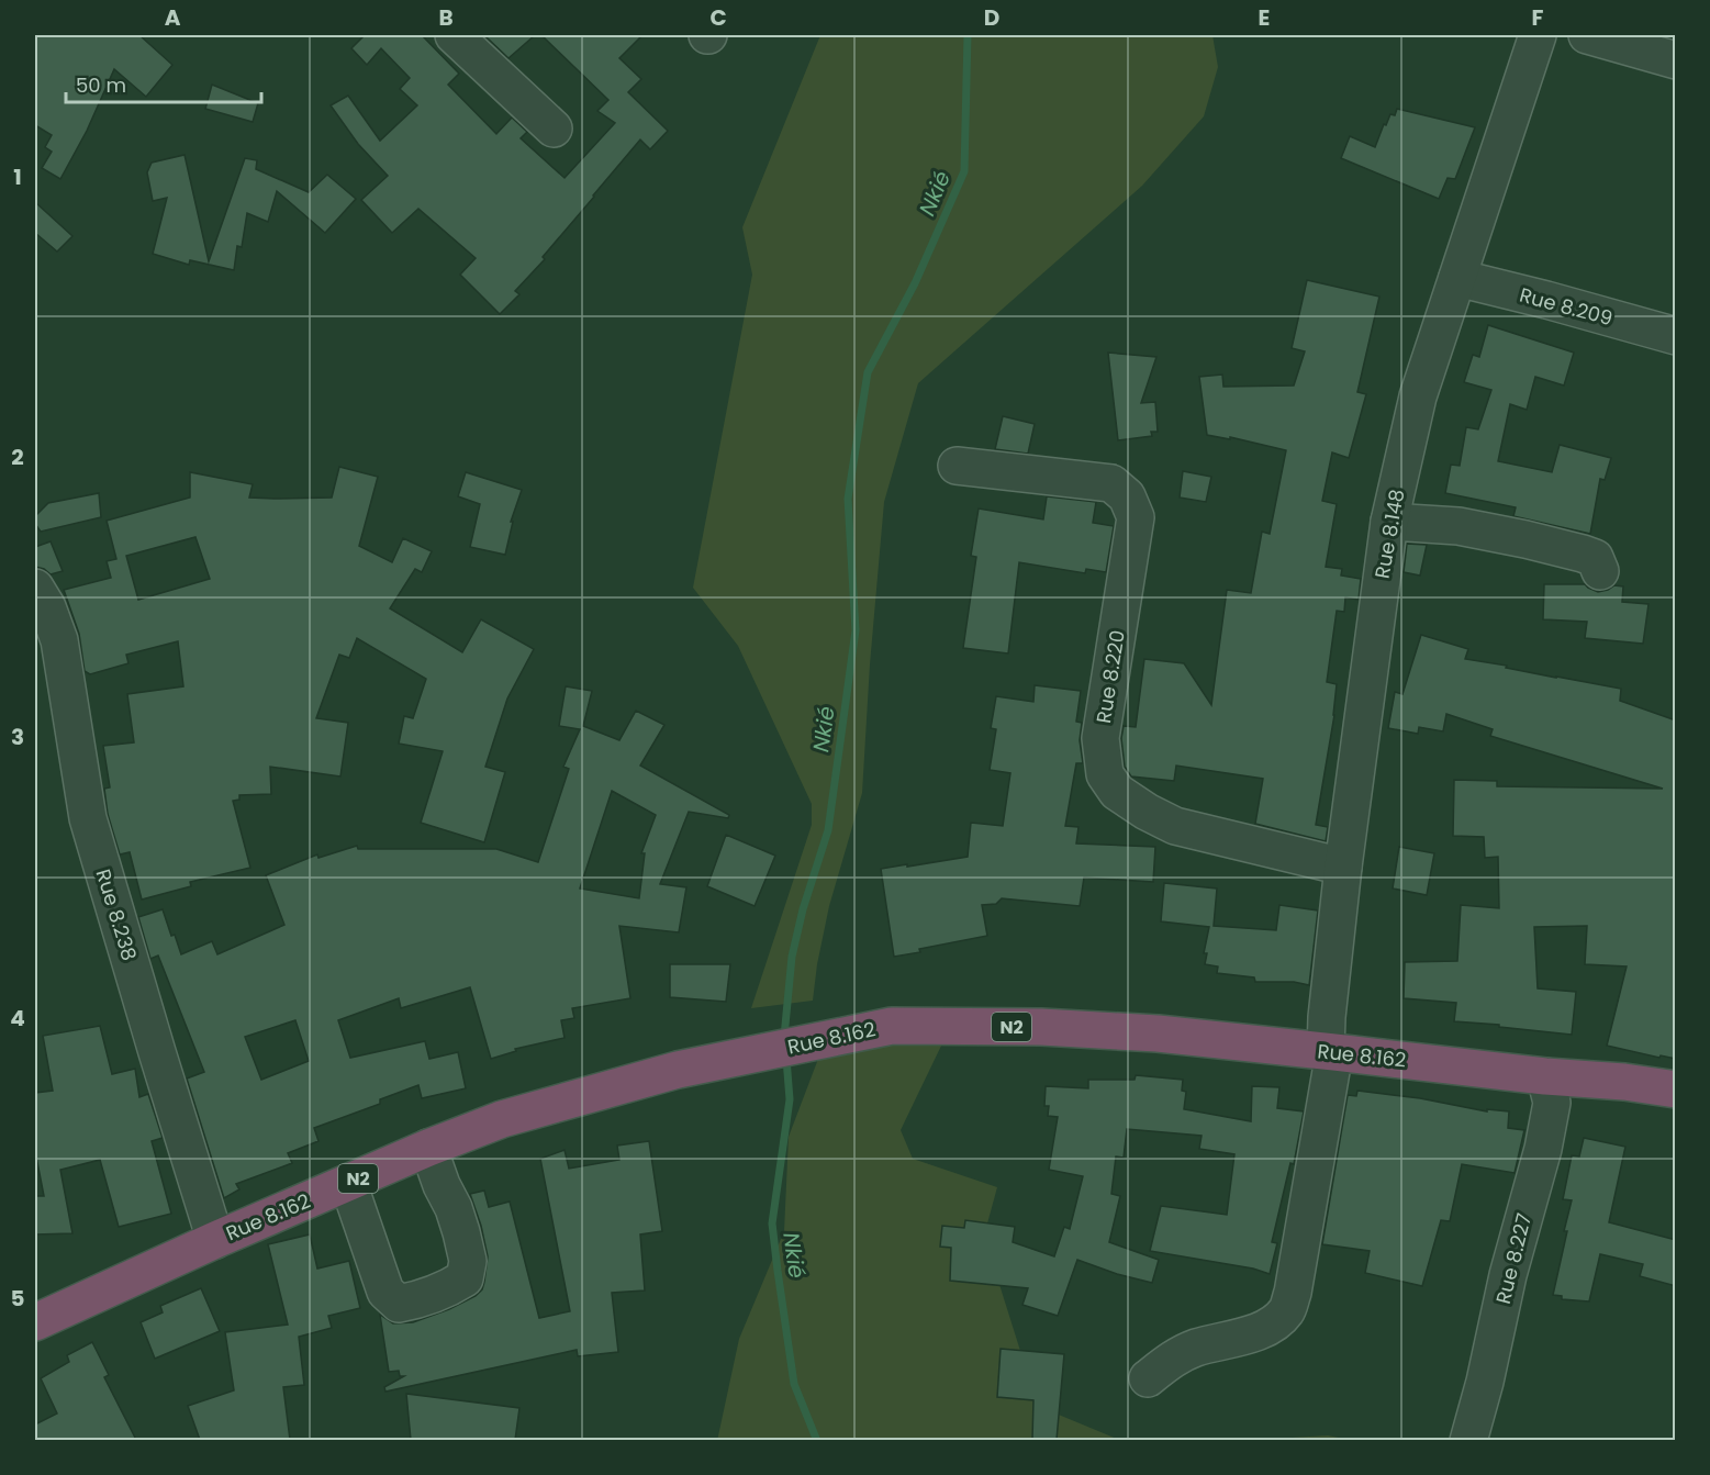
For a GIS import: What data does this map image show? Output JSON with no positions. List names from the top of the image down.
{
  "streets": {
    "highway": ["N2", "Rue 8.162"],
    "street": [
      "Rue 8.209",
      "Rue 8.148",
      "Rue 8.220",
      "Rue 8.238",
      "Rue 8.227"
    ]
  },
  "crossings": [
    ["Rue 8.209", "Rue 8.148"],
    ["Rue 8.148", "Rue 8.220"],
    ["Rue 8.148", "Rue 8.162"],
    ["Rue 8.238", "Rue 8.162"],
    ["Rue 8.162", "Rue 8.227"]
  ],
  "water": ["Nkié"],
  "scale_bar": "50 m",
  "grid": {
    "columns": [
      "A",
      "B",
      "C",
      "D",
      "E",
      "F"
    ],
    "rows": [
      "1",
      "2",
      "3",
      "4",
      "5"
    ]
  }
}
